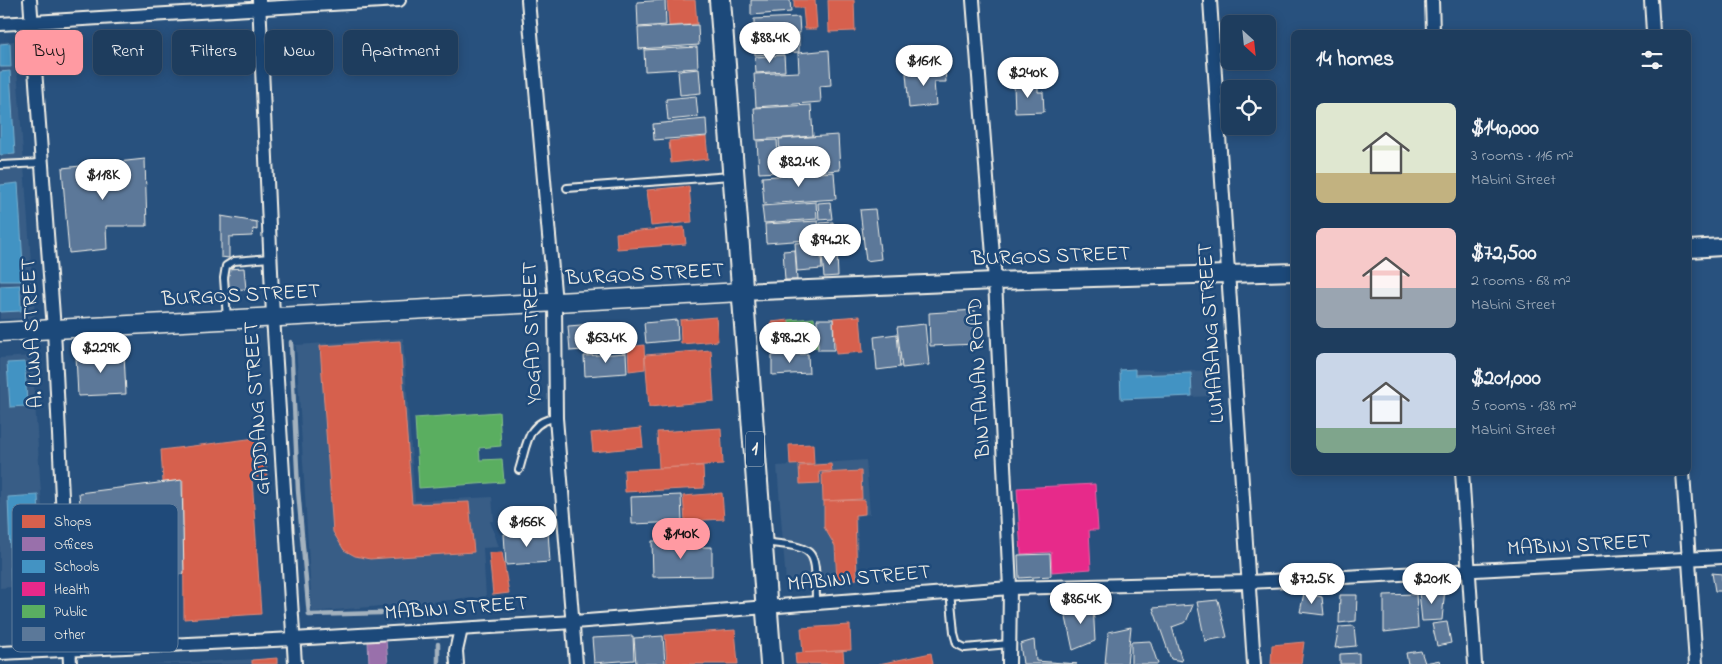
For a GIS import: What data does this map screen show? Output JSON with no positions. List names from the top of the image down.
{
  "streets": {
    "main road": ["BURGOS STREET", "1"],
    "street": [
      "A. LUNA STREET",
      "YOGAD STREET",
      "LUMABANG STREET",
      "BINTAWAN ROAD",
      "GADDANG STREET",
      "MABINI STREET"
    ]
  },
  "crossings": [
    ["BURGOS STREET", "A. LUNA STREET"],
    ["BURGOS STREET", "YOGAD STREET"],
    ["BURGOS STREET", "LUMABANG STREET"],
    ["BURGOS STREET", "BINTAWAN ROAD"],
    ["BURGOS STREET", "GADDANG STREET"],
    ["BURGOS STREET", "1"],
    ["YOGAD STREET", "MABINI STREET"],
    ["LUMABANG STREET", "MABINI STREET"],
    ["BINTAWAN ROAD", "MABINI STREET"],
    ["GADDANG STREET", "MABINI STREET"],
    ["1", "MABINI STREET"]
  ],
  "legend": [
    "Shops",
    "Offices",
    "Schools",
    "Health",
    "Public",
    "Other"
  ],
  "north": "bottom right",
  "page": {
    "price": [
      "$88.4K",
      "$161K",
      "$240K",
      "$82.4K",
      "$118K",
      "$94.2K",
      "$63.4K",
      "$98.2K",
      "$229K",
      "$166K",
      "$140K",
      "$72.5K",
      "$201K",
      "$86.4K"
    ],
    "chip": [
      "Buy",
      "Rent",
      "Filters",
      "New",
      "Apartment"
    ],
    "heading": "14 homes",
    "list": [
      {
        "name": "$140,000",
        "note": "3 rooms · 116 m² · Mabini Street"
      },
      {
        "name": "$72,500",
        "note": "2 rooms · 68 m² · Mabini Street"
      },
      {
        "name": "$201,000",
        "note": "5 rooms · 138 m² · Mabini Street"
      }
    ]
  }
}
